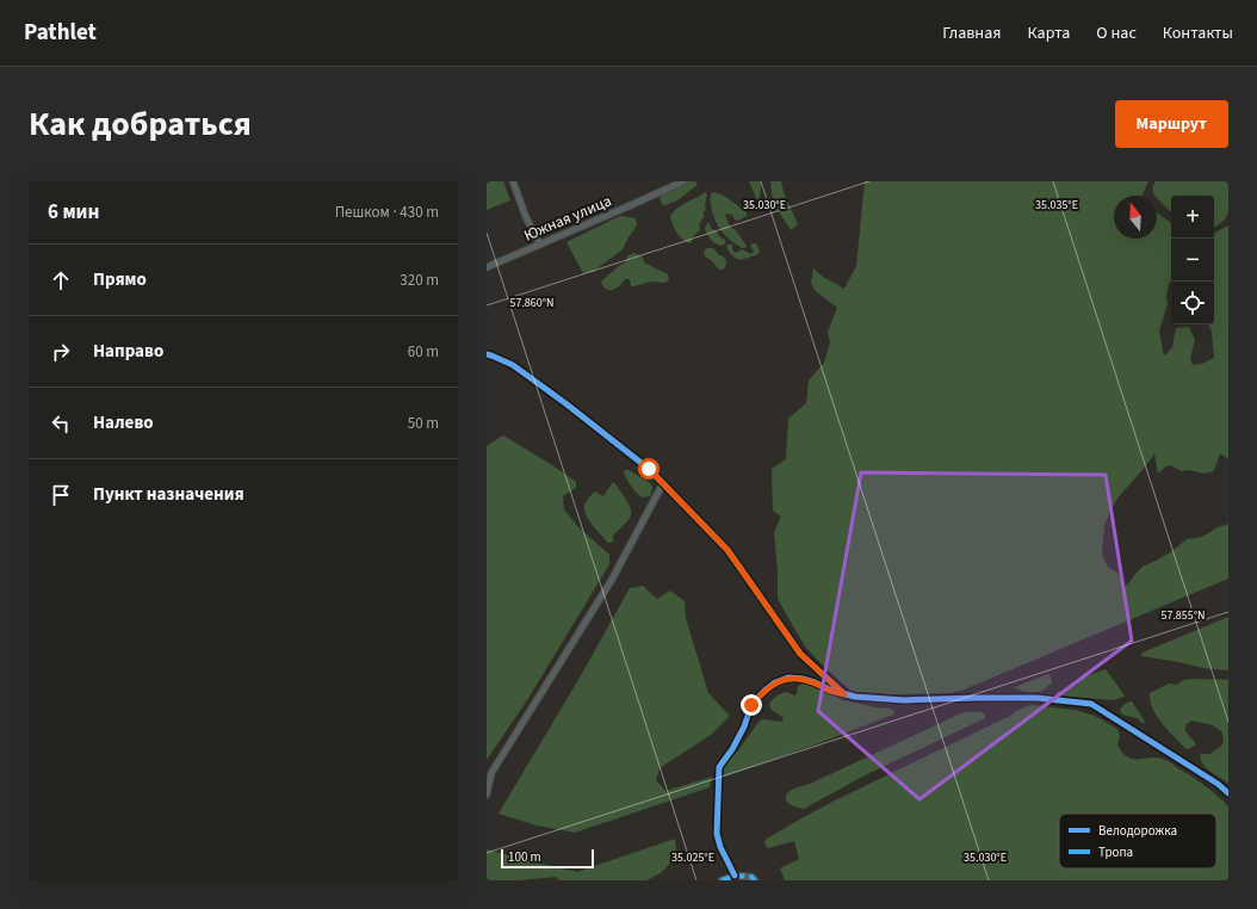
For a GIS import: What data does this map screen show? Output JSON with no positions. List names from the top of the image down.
{
  "streets": {
    "street": ["Южная улица"]
  },
  "legend": ["Велодорожка", "Тропа"],
  "scale_bar": "100 m",
  "north": "top",
  "page": {
    "header": "Pathlet",
    "nav": [
      "Главная",
      "Карта",
      "О нас",
      "Контакты"
    ],
    "title": "Как добраться",
    "buttons": "Маршрут",
    "heading": ["6 мин", "Пешком · 430 m"],
    "map_buttons": ["+", "−"],
    "list": [
      ["Прямо", "320 m"],
      ["Направо", "60 m"],
      ["Налево", "50 m"],
      "Пункт назначения"
    ],
    "scale": "100 m"
  },
  "coordinates": [
    "35.030°E",
    "35.035°E",
    "57.860°N",
    "57.855°N",
    "35.025°E"
  ]
}
